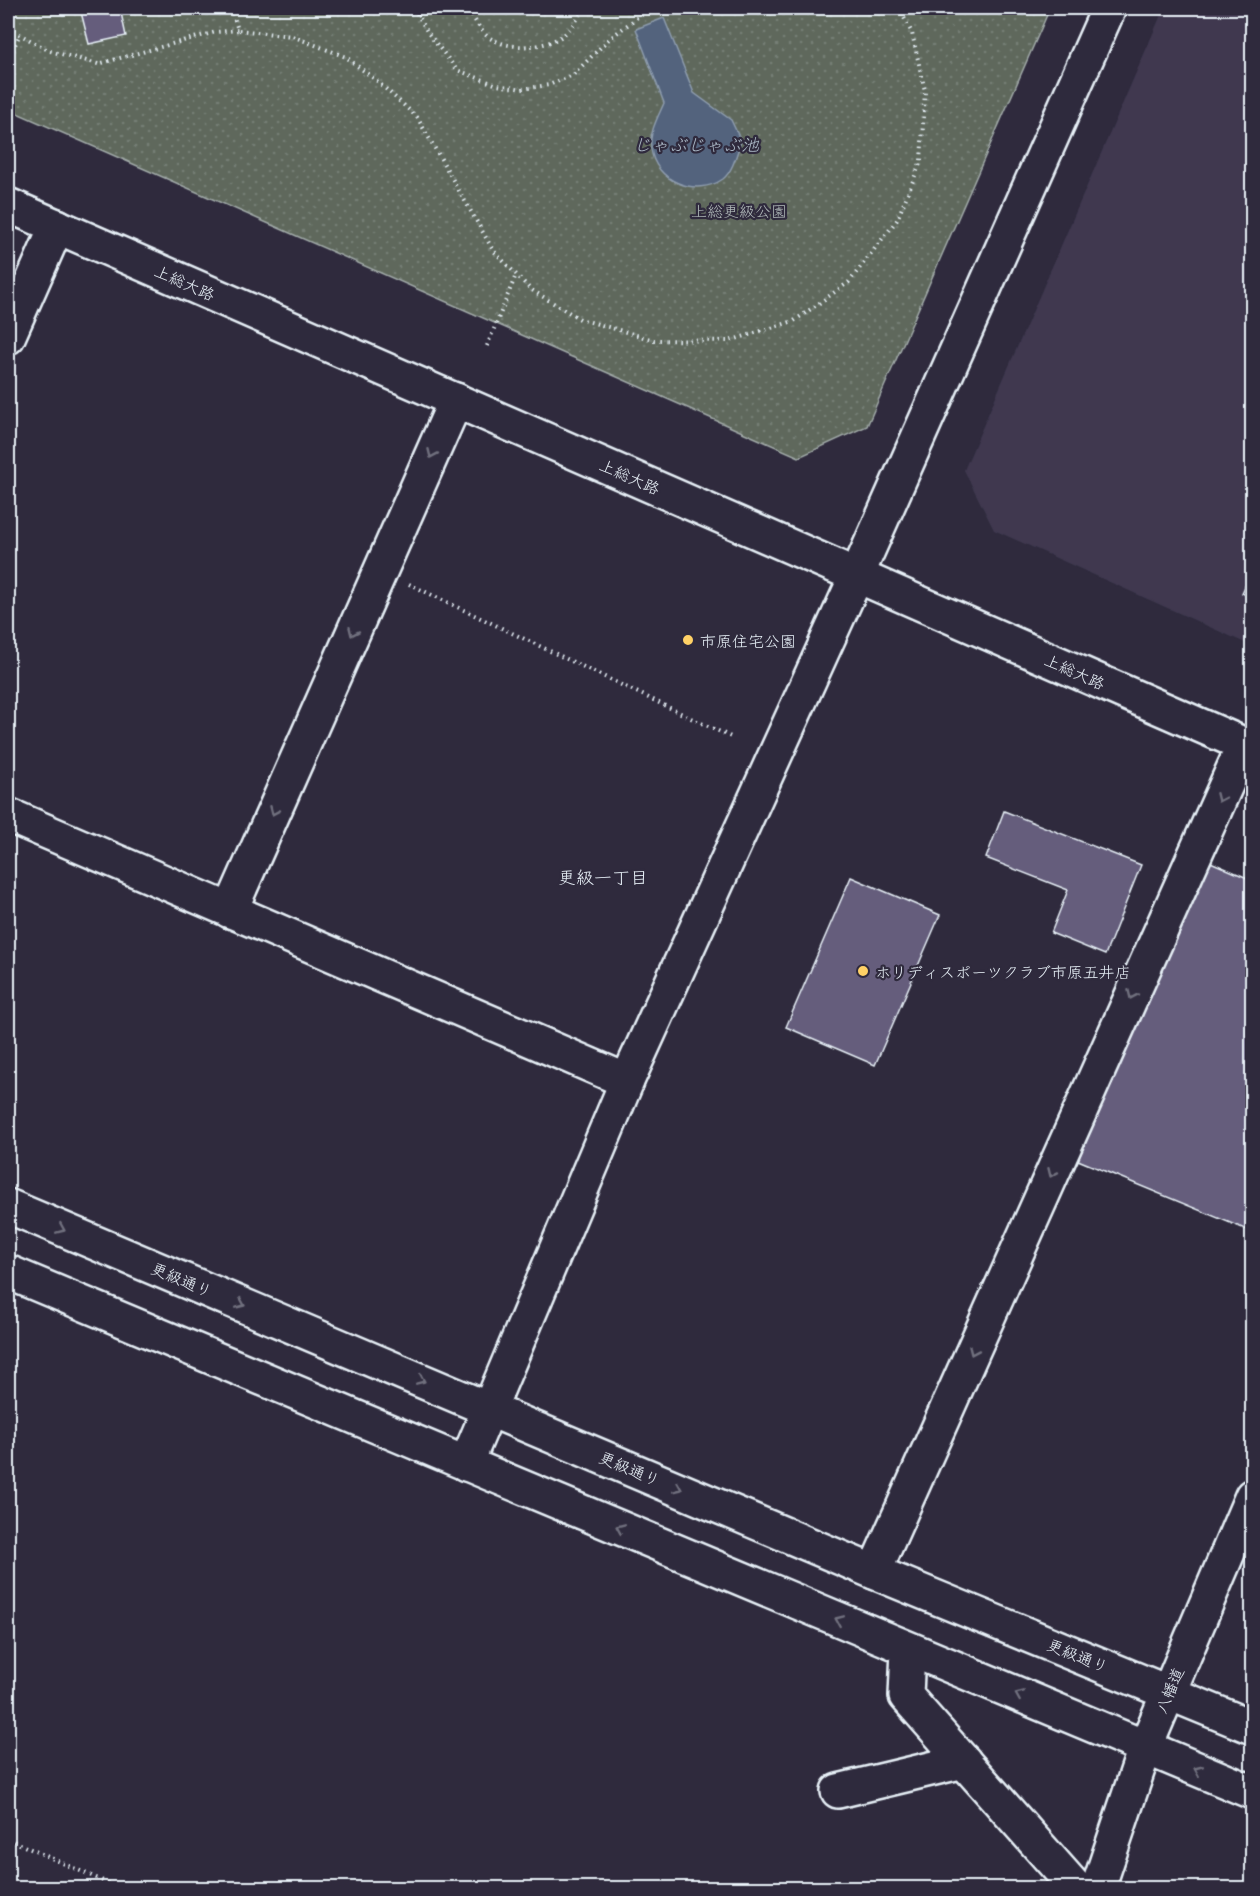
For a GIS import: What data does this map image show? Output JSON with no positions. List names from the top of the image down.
{
  "streets": {
    "street": ["上総大路", "更級通り", "八幡道"]
  },
  "crossings": [
    ["更級通り", "八幡道"]
  ],
  "districts": ["更級一丁目"],
  "water": ["じゃぶじゃぶ池"],
  "parks": ["上総更級公園"],
  "places": ["市原住宅公園", "ホリディスポーツクラブ市原五井店"]
}
